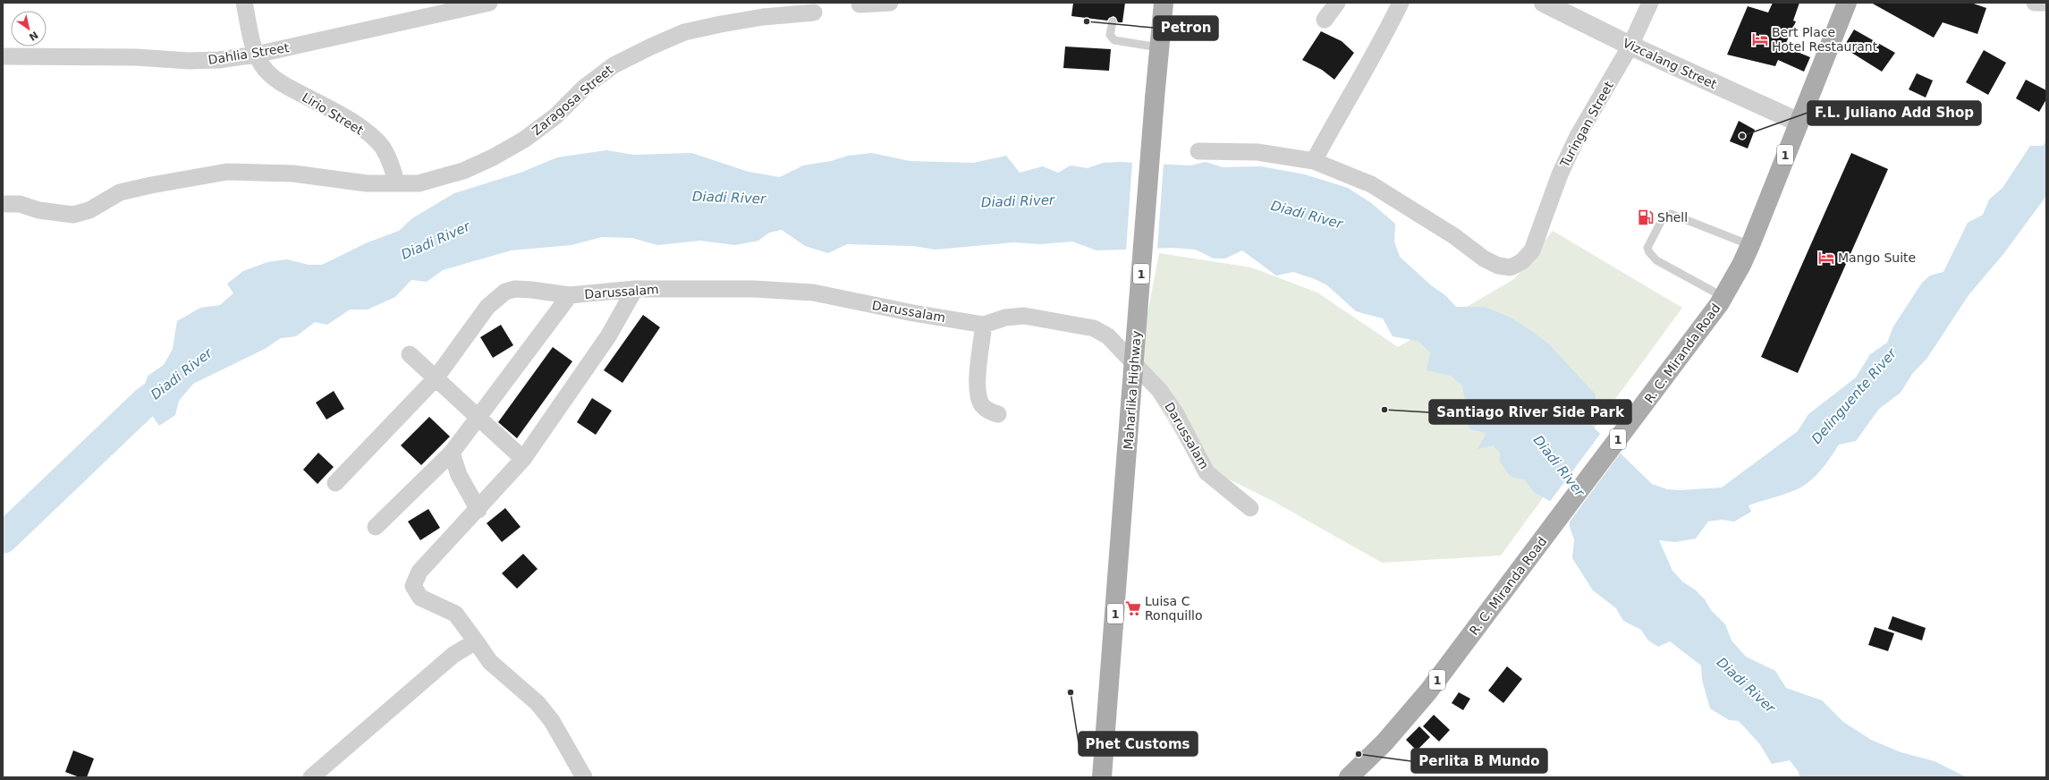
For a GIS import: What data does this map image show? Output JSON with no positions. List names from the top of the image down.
{
  "streets": {
    "main road": ["1", "R. C. Miranda Road", "Maharlika Highway"],
    "street": [
      "Dahlia Street",
      "Vizcalang Street",
      "Zaragosa Street",
      "Lirio Street",
      "Turingan Street",
      "Darussalam"
    ]
  },
  "crossings": [
    ["Dahlia Street", "Lirio Street"],
    ["Vizcalang Street", "Turingan Street"],
    ["Vizcalang Street", "R. C. Miranda Road"],
    ["Zaragosa Street", "Lirio Street"]
  ],
  "water": ["Diadi River", "Delinguente River"],
  "places": {
    "other": [
      "Petron",
      "F.L. Juliano Add Shop",
      "Santiago River Side Park",
      "Phet Customs",
      "Perlita B Mundo"
    ],
    "hotel": ["Bert Place Hotel Restaurant", "Mango Suite"],
    "fuel station": ["Shell"],
    "supermarket": ["Luisa C Ronquillo"]
  },
  "north": "bottom right"
}
